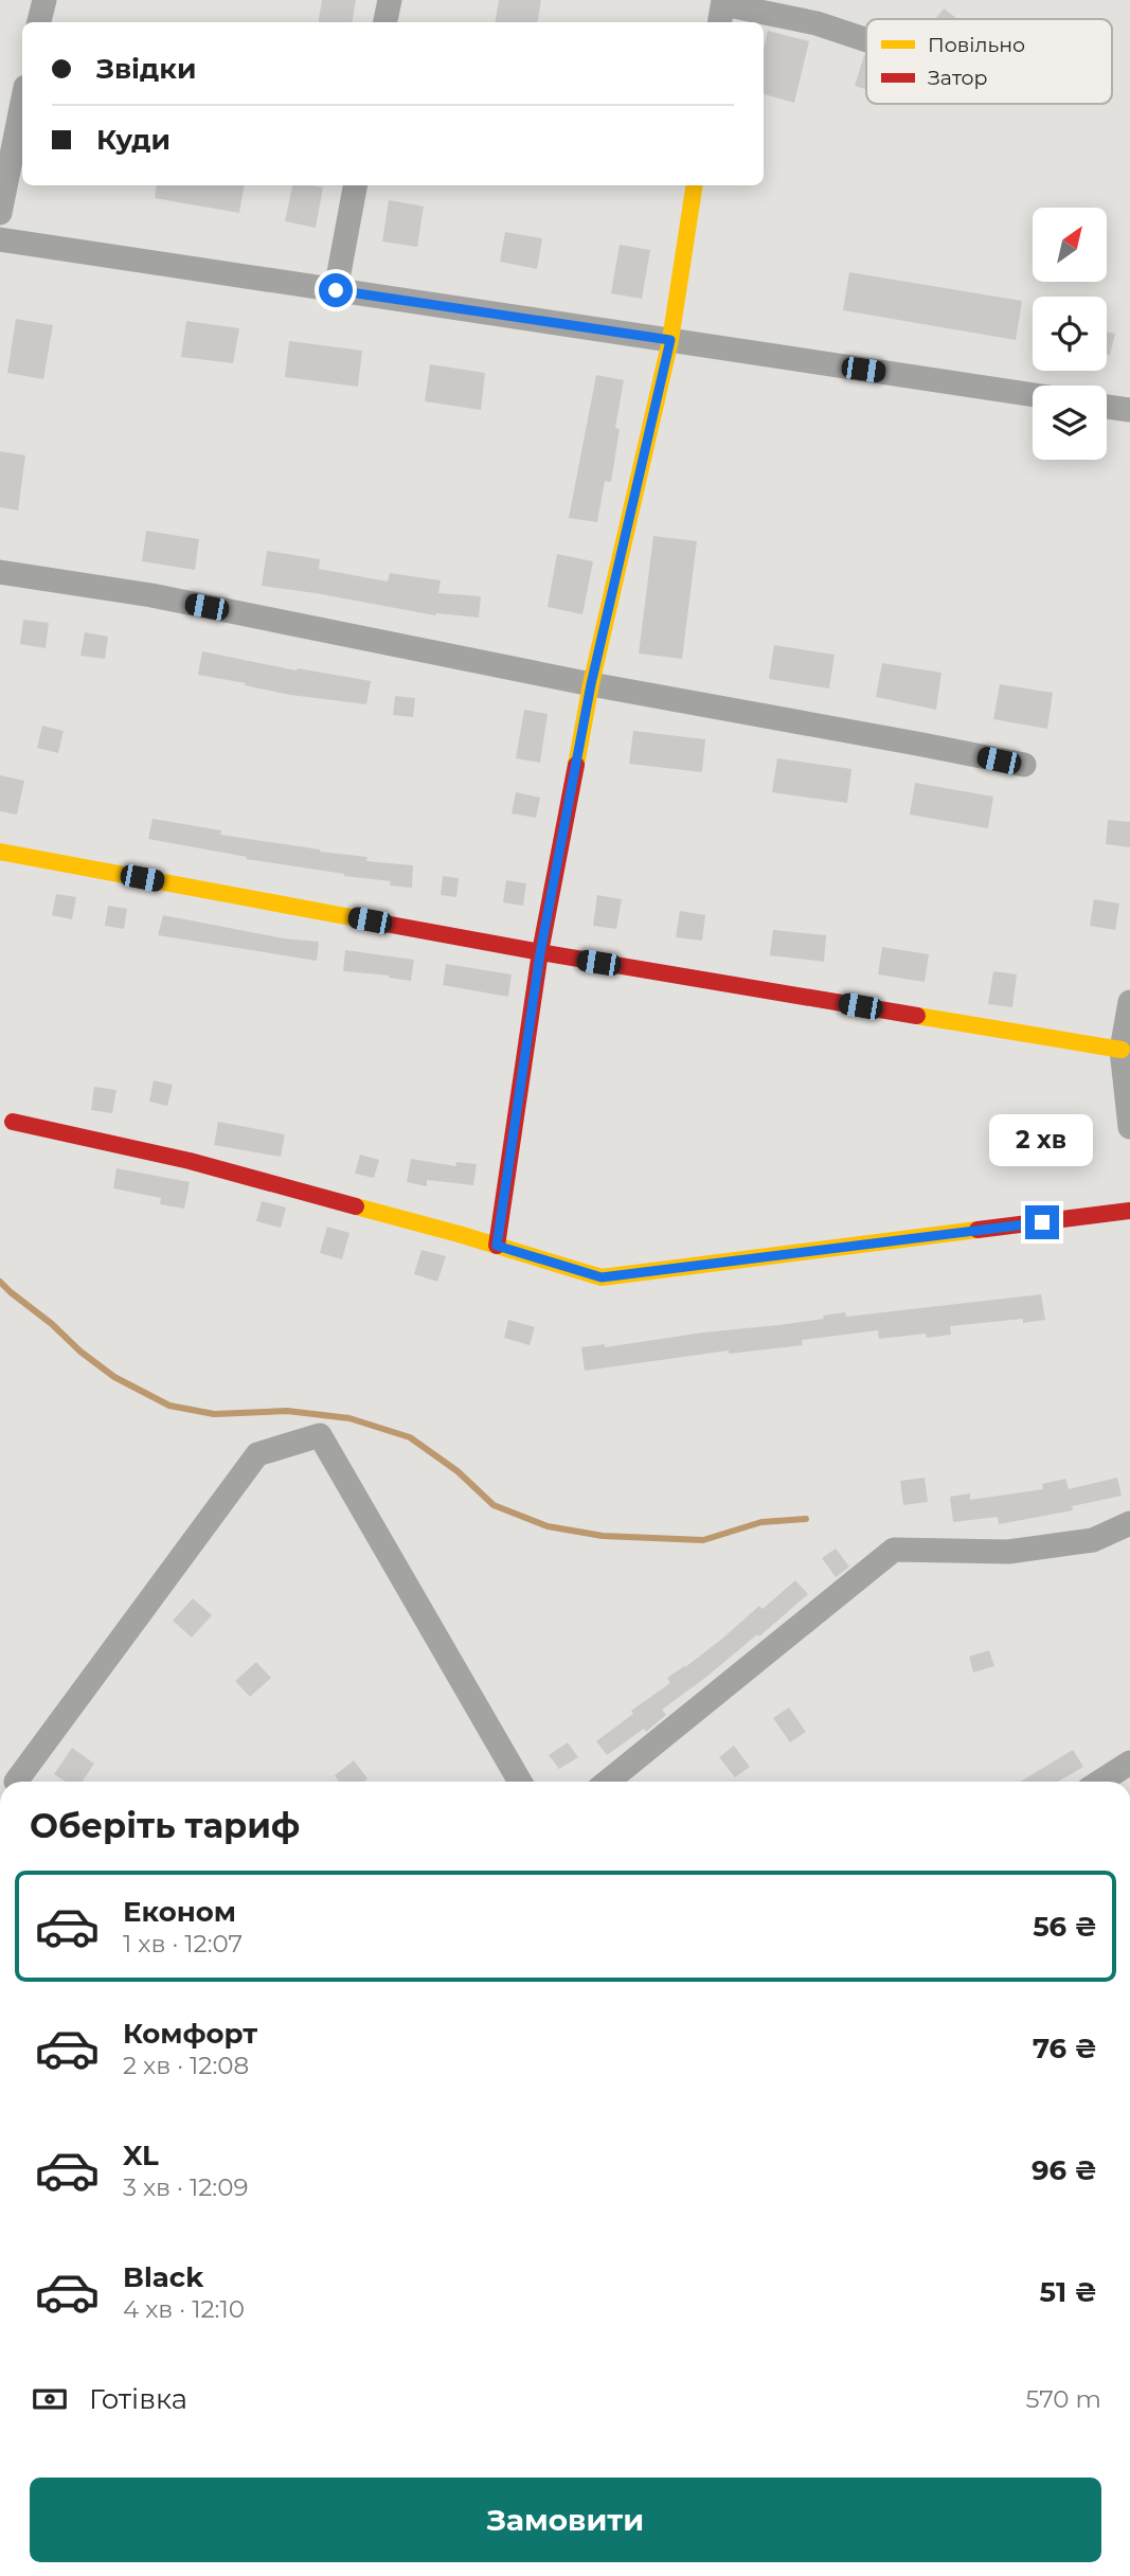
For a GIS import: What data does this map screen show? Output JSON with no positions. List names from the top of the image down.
{
  "legend": ["Повільно", "Затор"],
  "north": "top right",
  "page": {
    "banner": ["Звідки", "Куди"],
    "bubble": "2 хв",
    "heading": "Оберіть тариф",
    "list": [
      {
        "name": "Економ",
        "note": "1 хв · 12:07",
        "value": "56 ₴"
      },
      {
        "name": "Комфорт",
        "note": "2 хв · 12:08",
        "value": "76 ₴"
      },
      {
        "name": "XL",
        "note": "3 хв · 12:09",
        "value": "96 ₴"
      },
      {
        "name": "Black",
        "note": "4 хв · 12:10",
        "value": "51 ₴"
      }
    ],
    "pay": ["Готівка", "570 m"],
    "buttons": "Замовити"
  }
}
